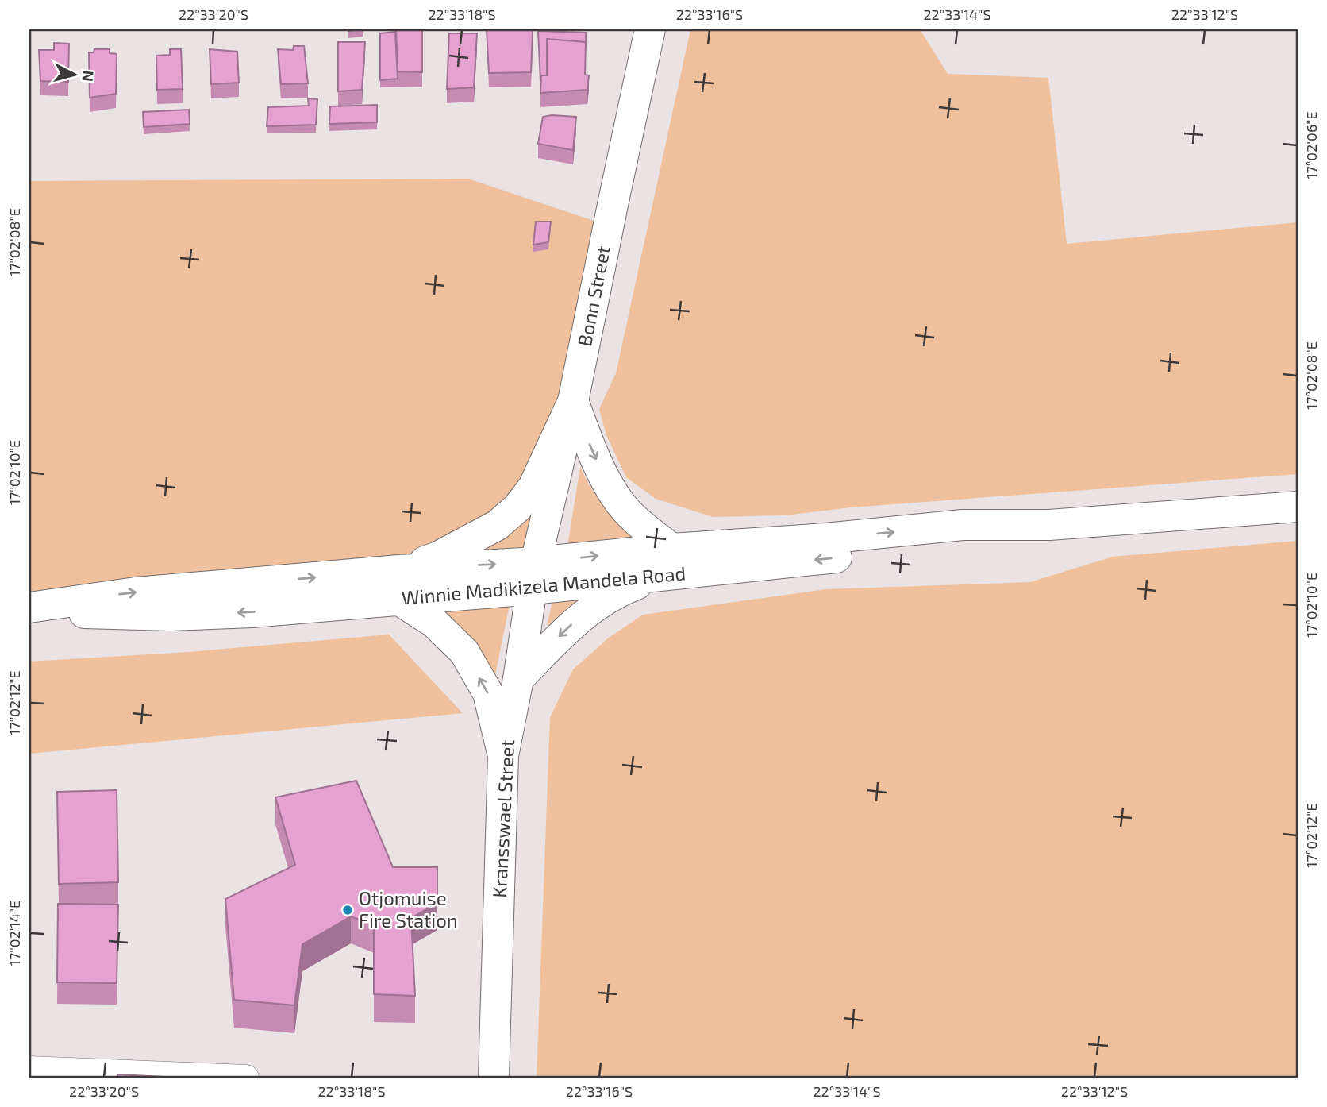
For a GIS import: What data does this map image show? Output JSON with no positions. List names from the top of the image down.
{
  "streets": {
    "main road": ["Bonn Street", "Winnie Madikizela Mandela Road", "Kransswael Street"]
  },
  "crossings": [
    ["Bonn Street", "Winnie Madikizela Mandela Road"],
    ["Bonn Street", "Kransswael Street"],
    ["Winnie Madikizela Mandela Road", "Kransswael Street"]
  ],
  "places": ["Otjomuise Fire Station"],
  "north": "right",
  "coordinates": [
    "22°33'20\"S",
    "22°33'18\"S",
    "22°33'16\"S",
    "22°33'14\"S",
    "22°33'12\"S",
    "17°02'06\"E",
    "17°02'08\"E",
    "17°02'10\"E",
    "17°02'12\"E",
    "17°02'14\"E"
  ]
}
